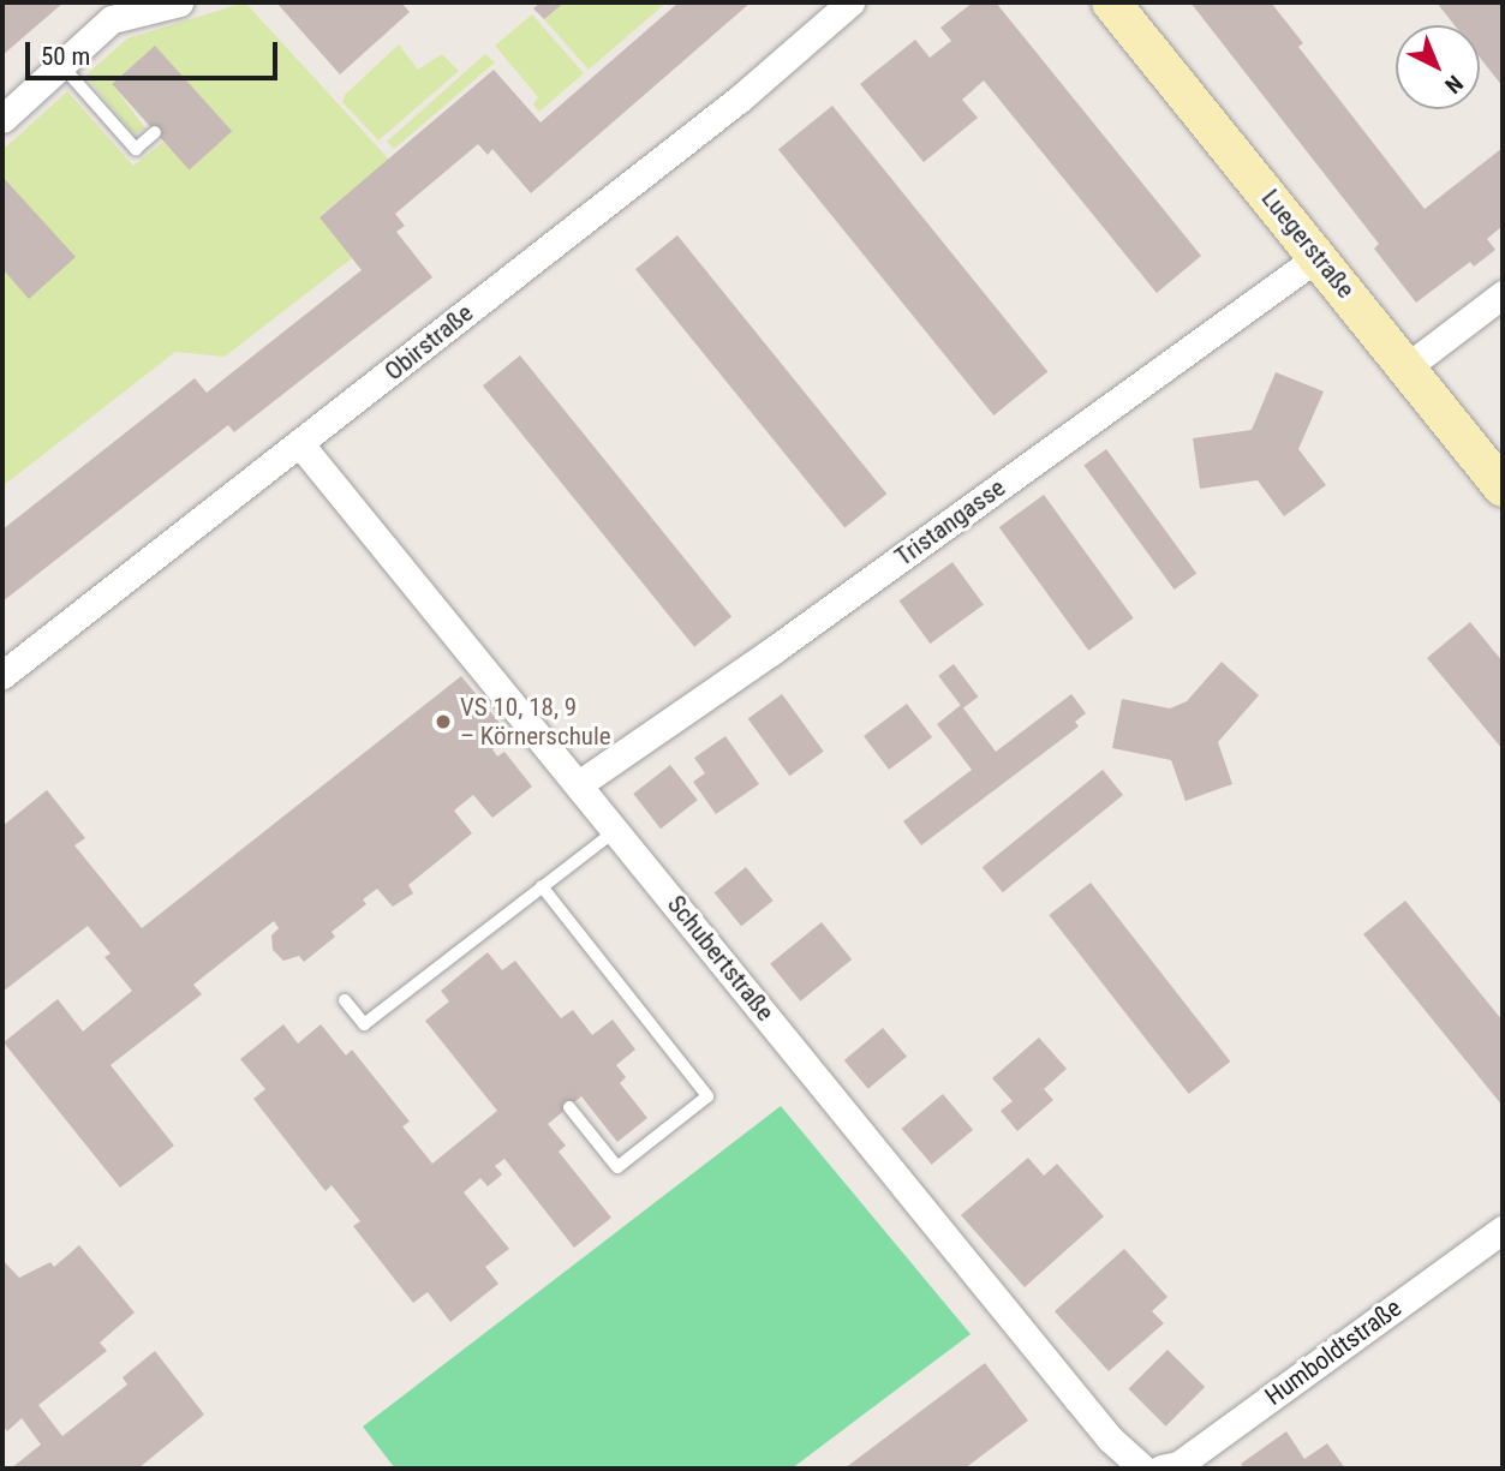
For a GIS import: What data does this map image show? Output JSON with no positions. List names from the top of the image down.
{
  "streets": {
    "street": [
      "Luegerstraße",
      "Obirstraße",
      "Tristangasse",
      "Schubertstraße",
      "Humboldtstraße"
    ]
  },
  "crossings": [
    ["Luegerstraße", "Tristangasse"],
    ["Obirstraße", "Schubertstraße"],
    ["Tristangasse", "Schubertstraße"]
  ],
  "places": ["VS 10, 18, 9 – Körnerschule"],
  "scale_bar": "50 m",
  "north": "bottom right"
}
